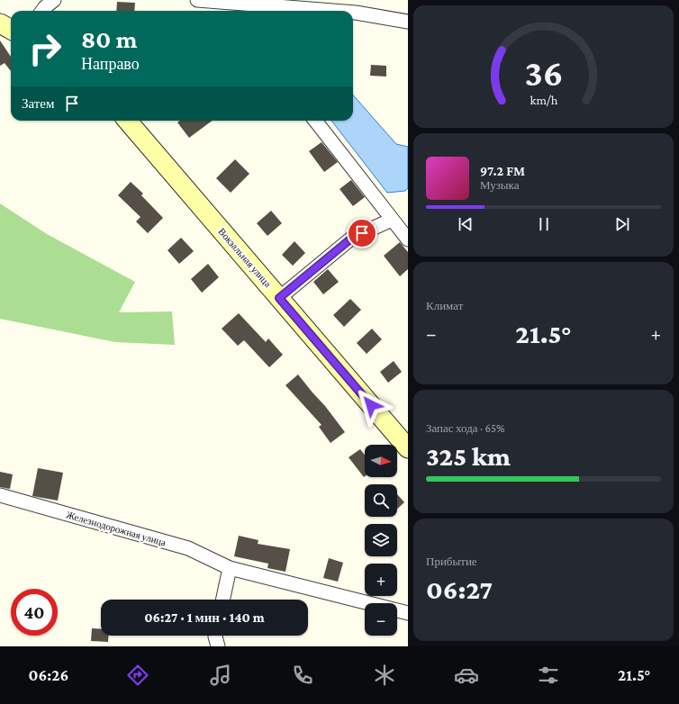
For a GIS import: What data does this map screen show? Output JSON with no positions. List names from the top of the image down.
{
  "streets": {
    "street": ["Вокзальная улица", "Железнодорожная улица"]
  },
  "north": "right",
  "page": {
    "turn": ["80 m", "Направо"],
    "then": "Затем",
    "song": ["97.2 FM", "Музыка"],
    "tile": [
      "Климат",
      ["Запас хода · 65%", "325 km"],
      ["Прибытие", "06:27"]
    ],
    "heat": ["−", "21.5°", "+"],
    "map_buttons": ["+", "−"],
    "limit": "40",
    "trip": "06:27 · 1 мин · 140 m",
    "tabs": ["06:26", "21.5°"],
    "gauge": ["36", "km/h"]
  }
}
